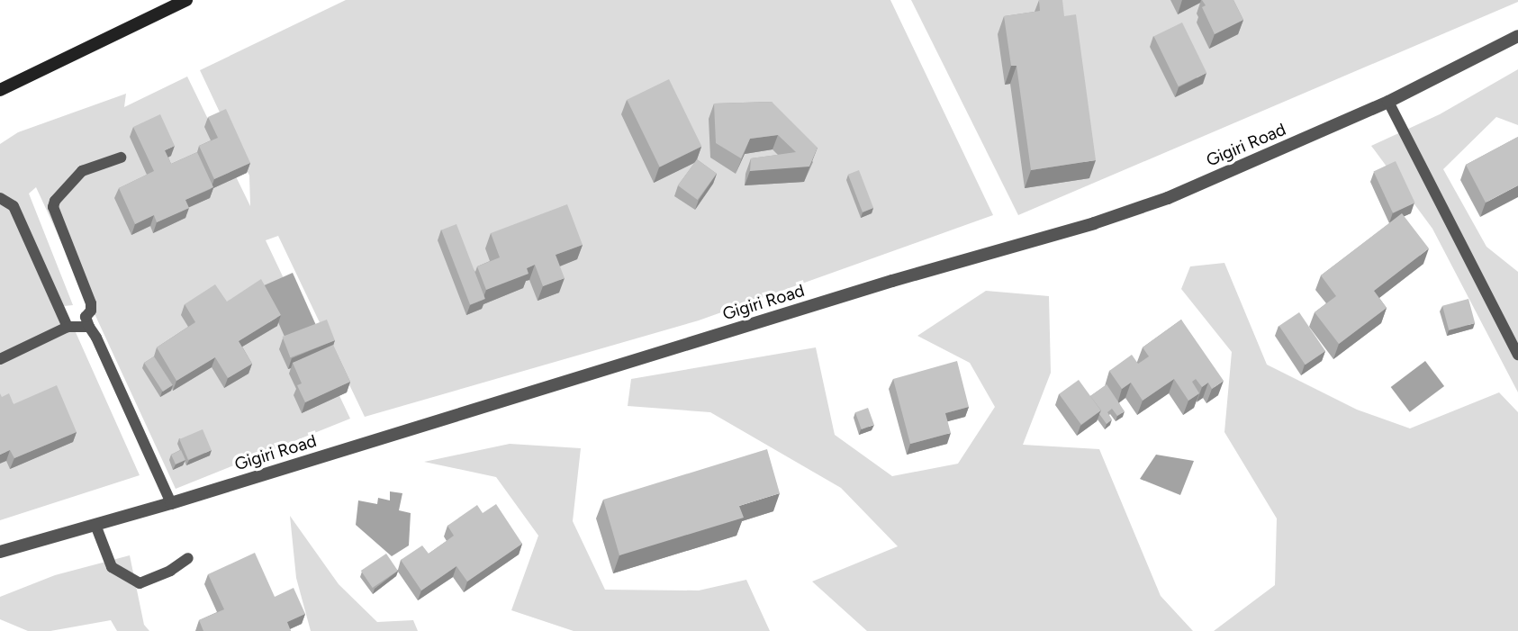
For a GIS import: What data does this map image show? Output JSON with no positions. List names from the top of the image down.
{
  "streets": {
    "street": ["Gigiri Road"]
  }
}
